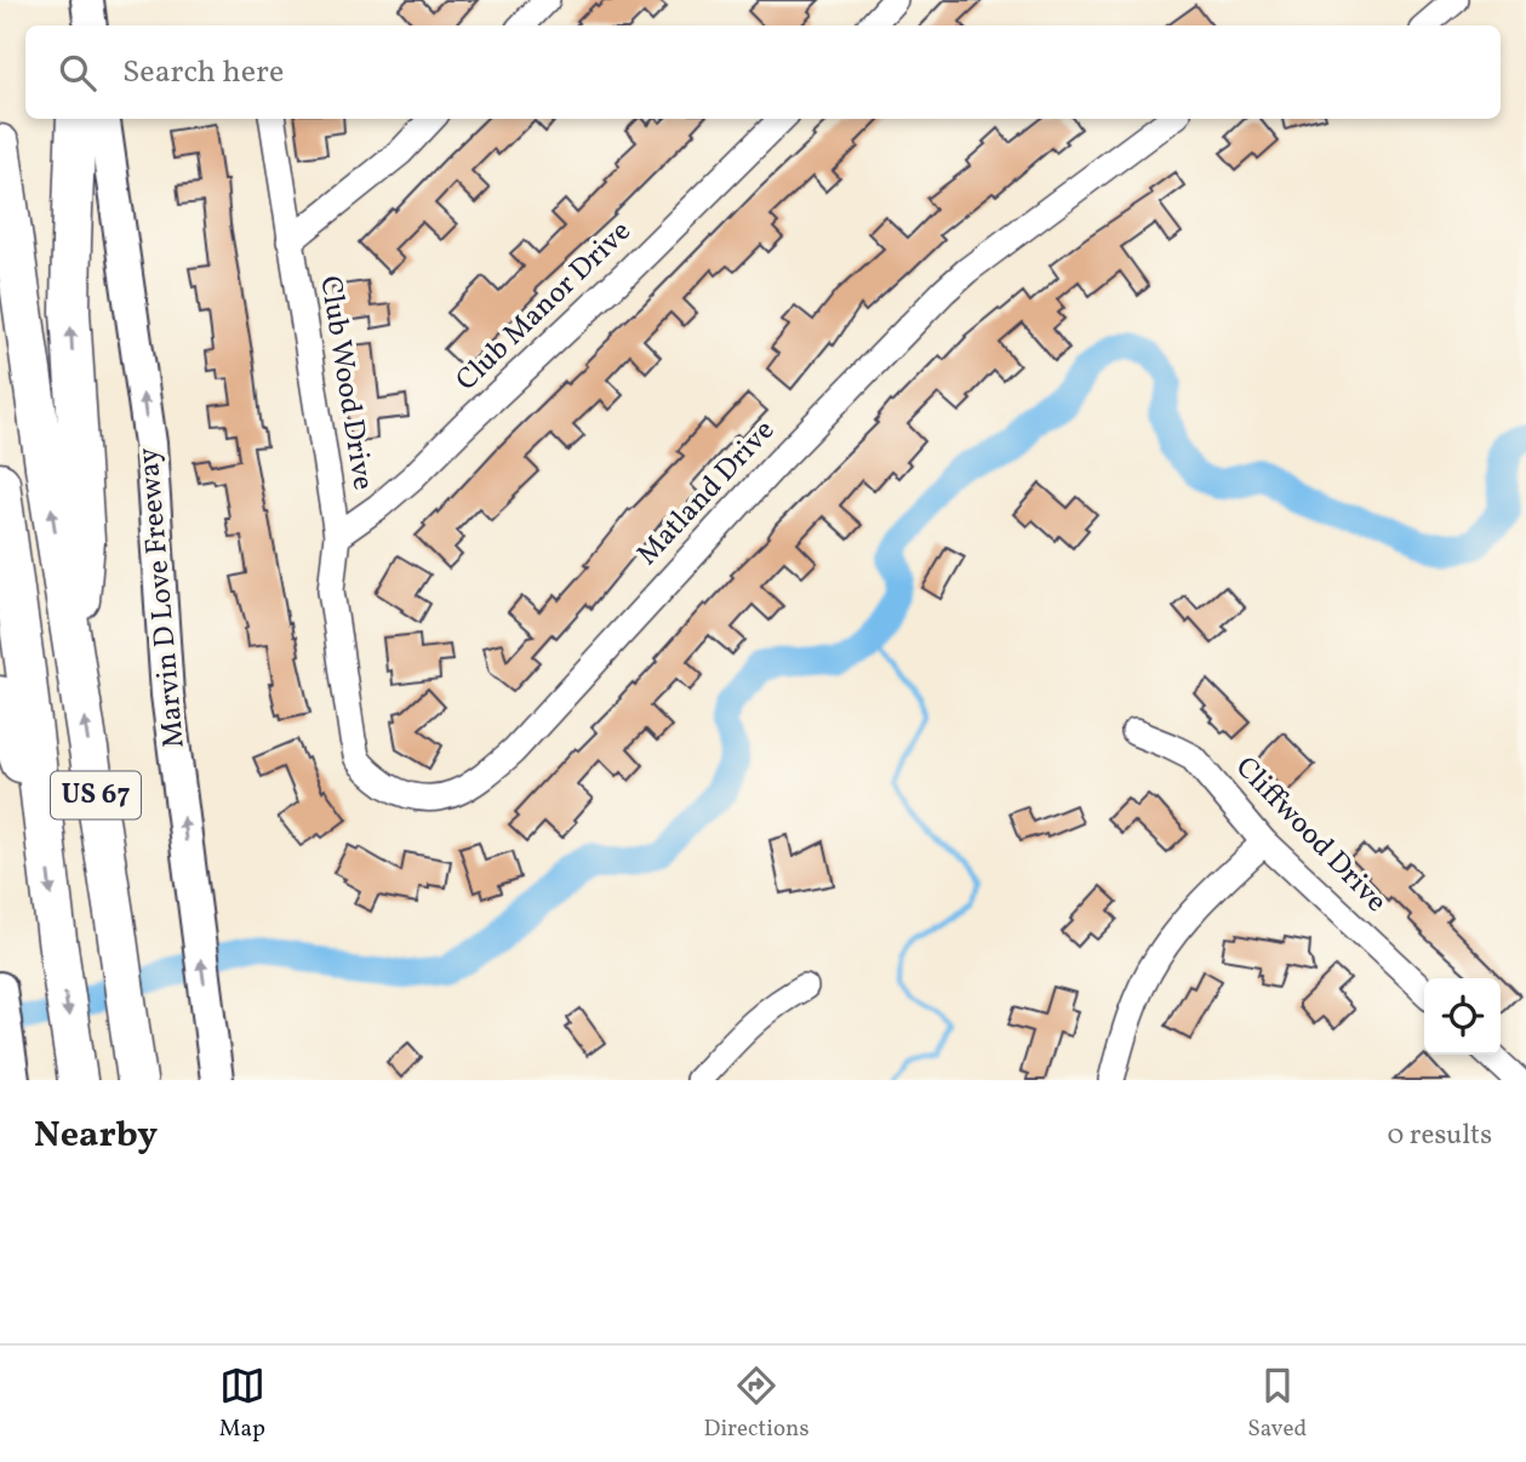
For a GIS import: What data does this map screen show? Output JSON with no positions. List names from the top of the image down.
{
  "streets": {
    "highway": ["US 67"],
    "main road": ["Marvin D Love Freeway"],
    "street": [
      "Club Manor Drive",
      "Club Wood Drive",
      "Matland Drive",
      "Cliffwood Drive"
    ]
  },
  "crossings": [
    ["Club Manor Drive", "Club Wood Drive"],
    ["Club Wood Drive", "Matland Drive"]
  ],
  "one_way": ["Marvin D Love Freeway"],
  "page": {
    "search": "Search here",
    "heading": ["Nearby", "0 results"],
    "nav": ["Map", "Directions", "Saved"]
  }
}
